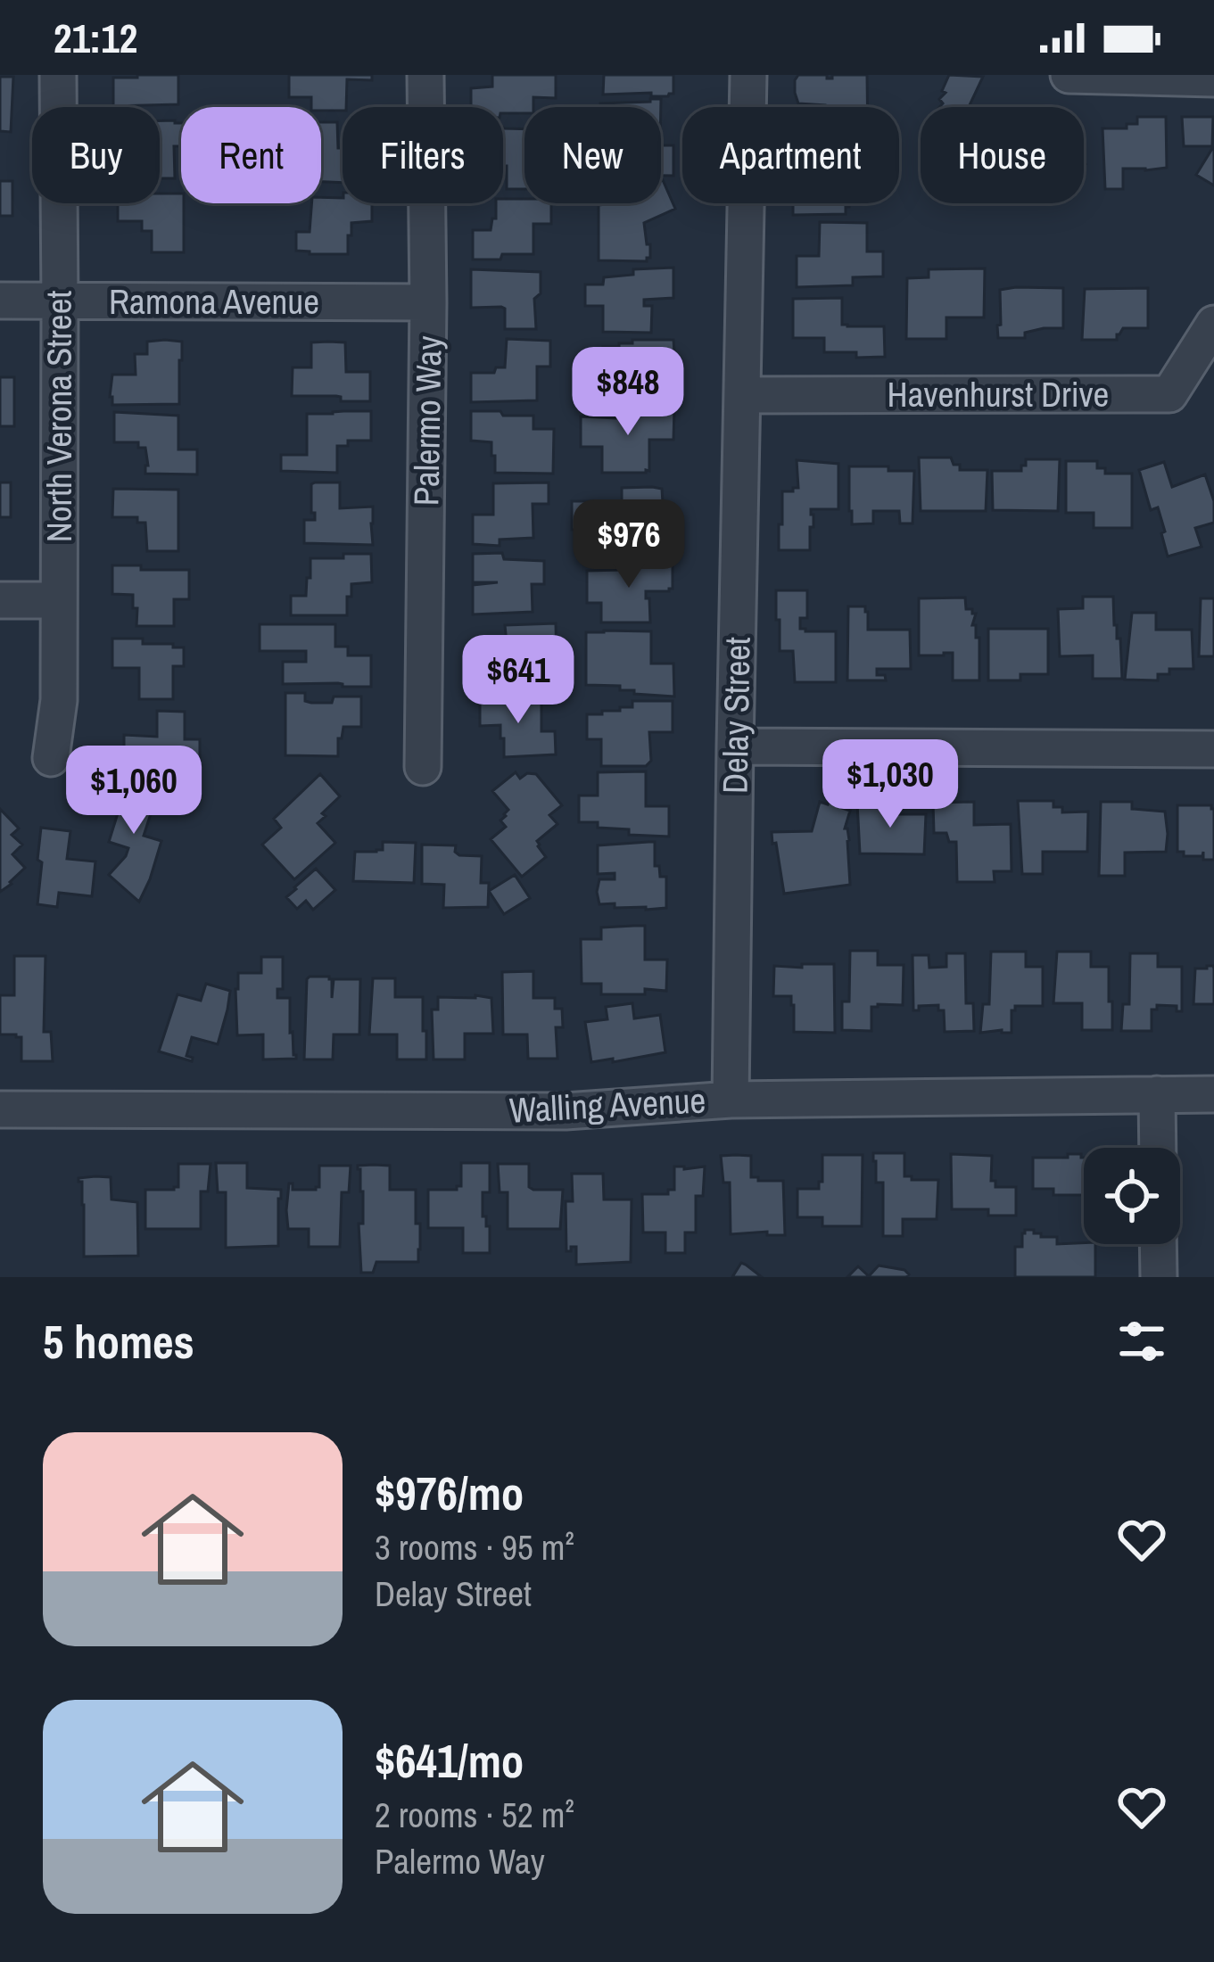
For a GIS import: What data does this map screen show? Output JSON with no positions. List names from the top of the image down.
{
  "streets": {
    "street": [
      "Ramona Avenue",
      "Havenhurst Drive",
      "North Verona Street",
      "Palermo Way",
      "Delay Street",
      "Walling Avenue"
    ]
  },
  "crossings": [
    ["Ramona Avenue", "North Verona Street"],
    ["Ramona Avenue", "Palermo Way"],
    ["Havenhurst Drive", "Delay Street"],
    ["Delay Street", "Walling Avenue"]
  ],
  "page": {
    "status": "21:12",
    "chip": [
      "Buy",
      "Rent",
      "Filters",
      "New",
      "Apartment",
      "House"
    ],
    "price": [
      "$848",
      "$976",
      "$641",
      "$1,030",
      "$1,060"
    ],
    "heading": "5 homes",
    "list": [
      {
        "name": "$976/mo",
        "note": "3 rooms · 95 m² · Delay Street"
      },
      {
        "name": "$641/mo",
        "note": "2 rooms · 52 m² · Palermo Way"
      }
    ]
  }
}
